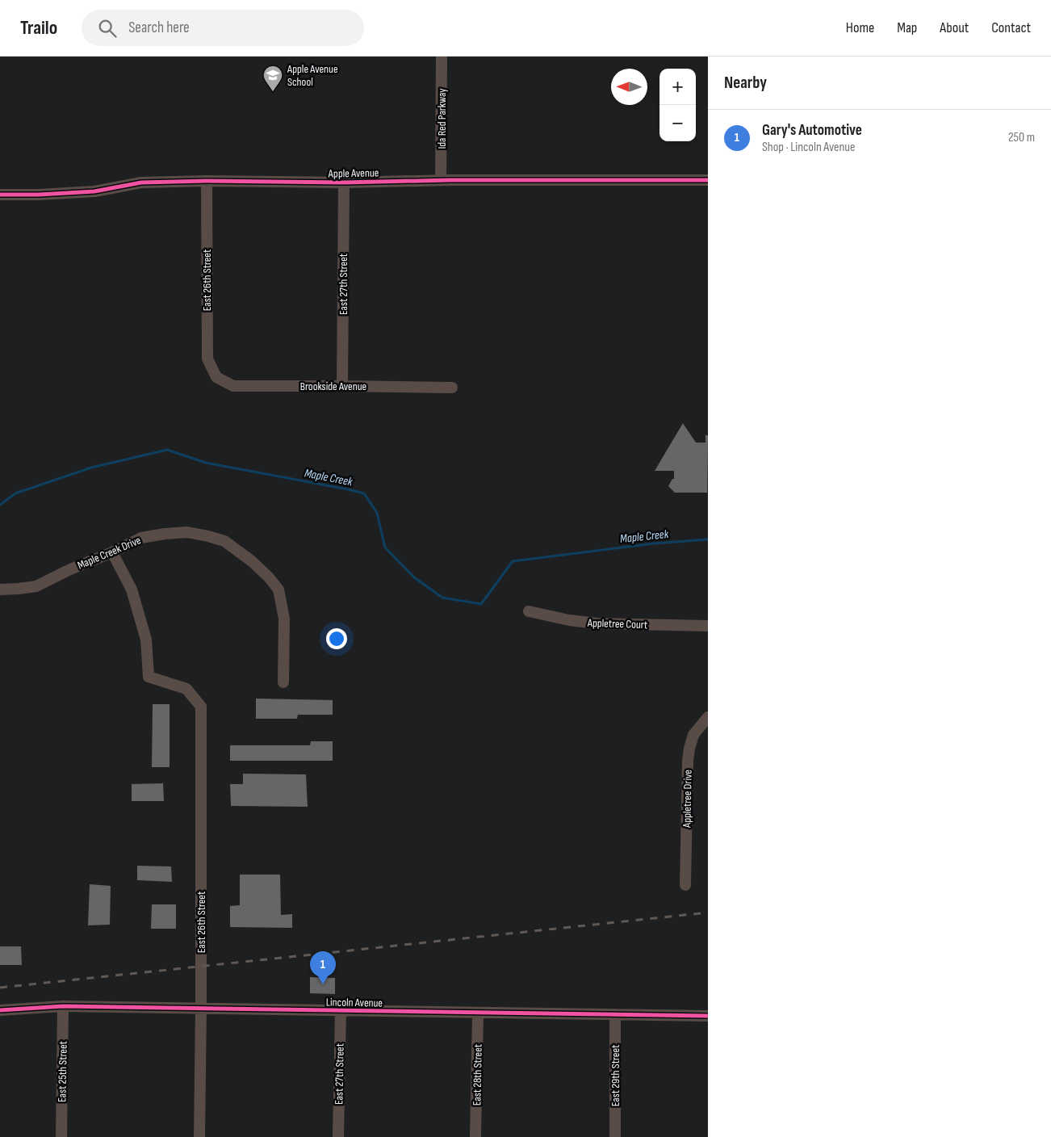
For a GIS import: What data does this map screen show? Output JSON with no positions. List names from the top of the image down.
{
  "streets": {
    "street": [
      "Ida Red Parkway",
      "Apple Avenue",
      "East 26th Street",
      "East 27th Street",
      "Brookside Avenue",
      "Maple Creek Drive",
      "Appletree Court",
      "Appletree Drive",
      "Lincoln Avenue",
      "East 25th Street",
      "East 28th Street",
      "East 29th Street"
    ]
  },
  "crossings": [
    ["Ida Red Parkway", "Apple Avenue"],
    ["Apple Avenue", "East 26th Street"],
    ["Apple Avenue", "East 27th Street"],
    ["East 26th Street", "Brookside Avenue"],
    ["East 26th Street", "Maple Creek Drive"],
    ["East 26th Street", "Lincoln Avenue"],
    ["East 27th Street", "Brookside Avenue"],
    ["East 27th Street", "Lincoln Avenue"],
    ["Lincoln Avenue", "East 25th Street"],
    ["Lincoln Avenue", "East 28th Street"],
    ["Lincoln Avenue", "East 29th Street"]
  ],
  "water": ["Maple Creek"],
  "places": {
    "school or university": ["Apple Avenue School"]
  },
  "north": "left",
  "page": {
    "header": "Trailo",
    "search": "Search here",
    "nav": [
      "Home",
      "Map",
      "About",
      "Contact"
    ],
    "heading": "Nearby",
    "map_buttons": ["+", "−"],
    "list": [
      {
        "mark": "1",
        "name": "Gary's Automotive",
        "note": "Shop · Lincoln Avenue",
        "value": "250 m"
      }
    ],
    "pins": "1"
  }
}
